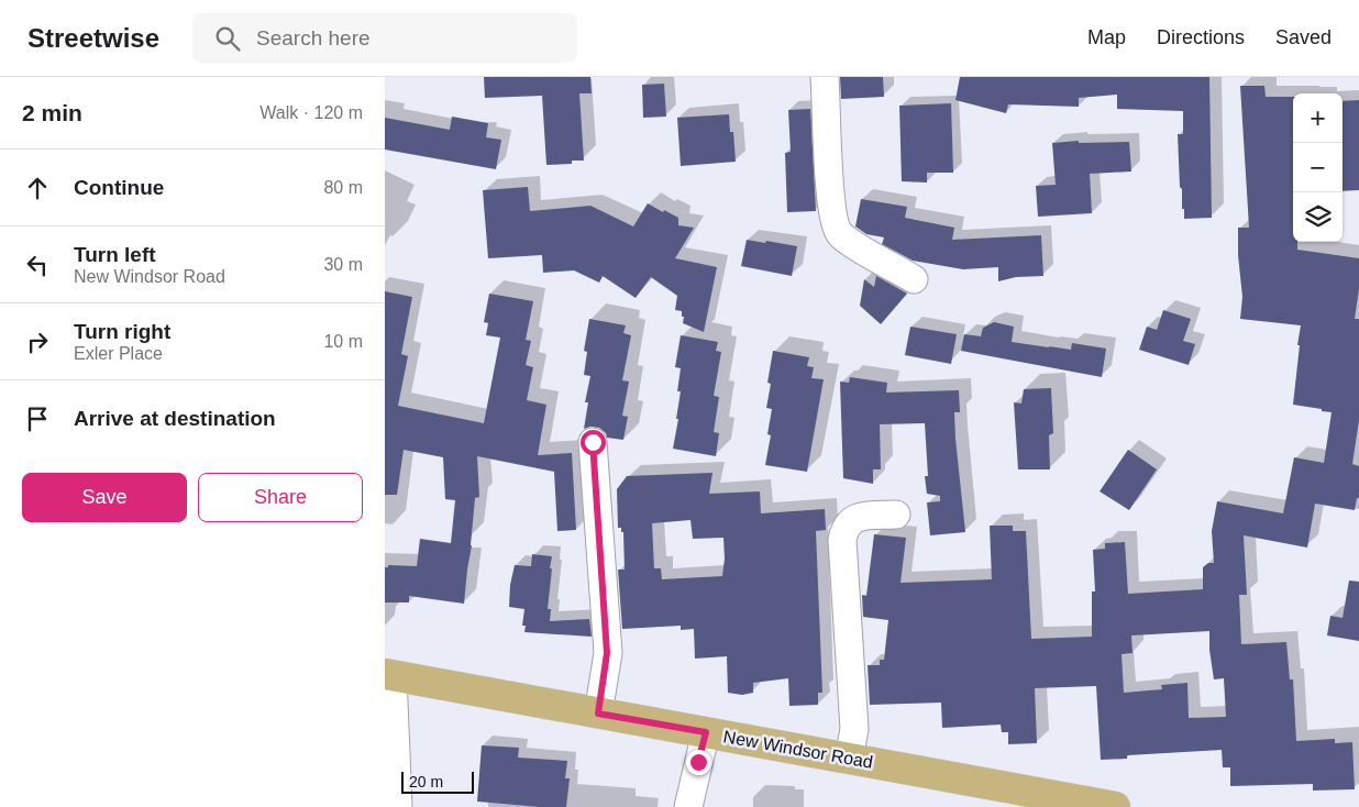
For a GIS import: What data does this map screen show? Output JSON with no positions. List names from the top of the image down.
{
  "streets": {
    "main road": ["New Windsor Road"]
  },
  "scale_bar": "20 m",
  "page": {
    "header": "Streetwise",
    "search": "Search here",
    "nav": ["Map", "Directions", "Saved"],
    "heading": ["2 min", "Walk · 120 m"],
    "map_buttons": ["+", "−"],
    "list": [
      ["Continue", "80 m"],
      ["Turn left", "New Windsor Road", "30 m"],
      ["Turn right", "Exler Place", "10 m"],
      "Arrive at destination"
    ],
    "buttons": ["Save", "Share"],
    "scale": "20 m"
  }
}
